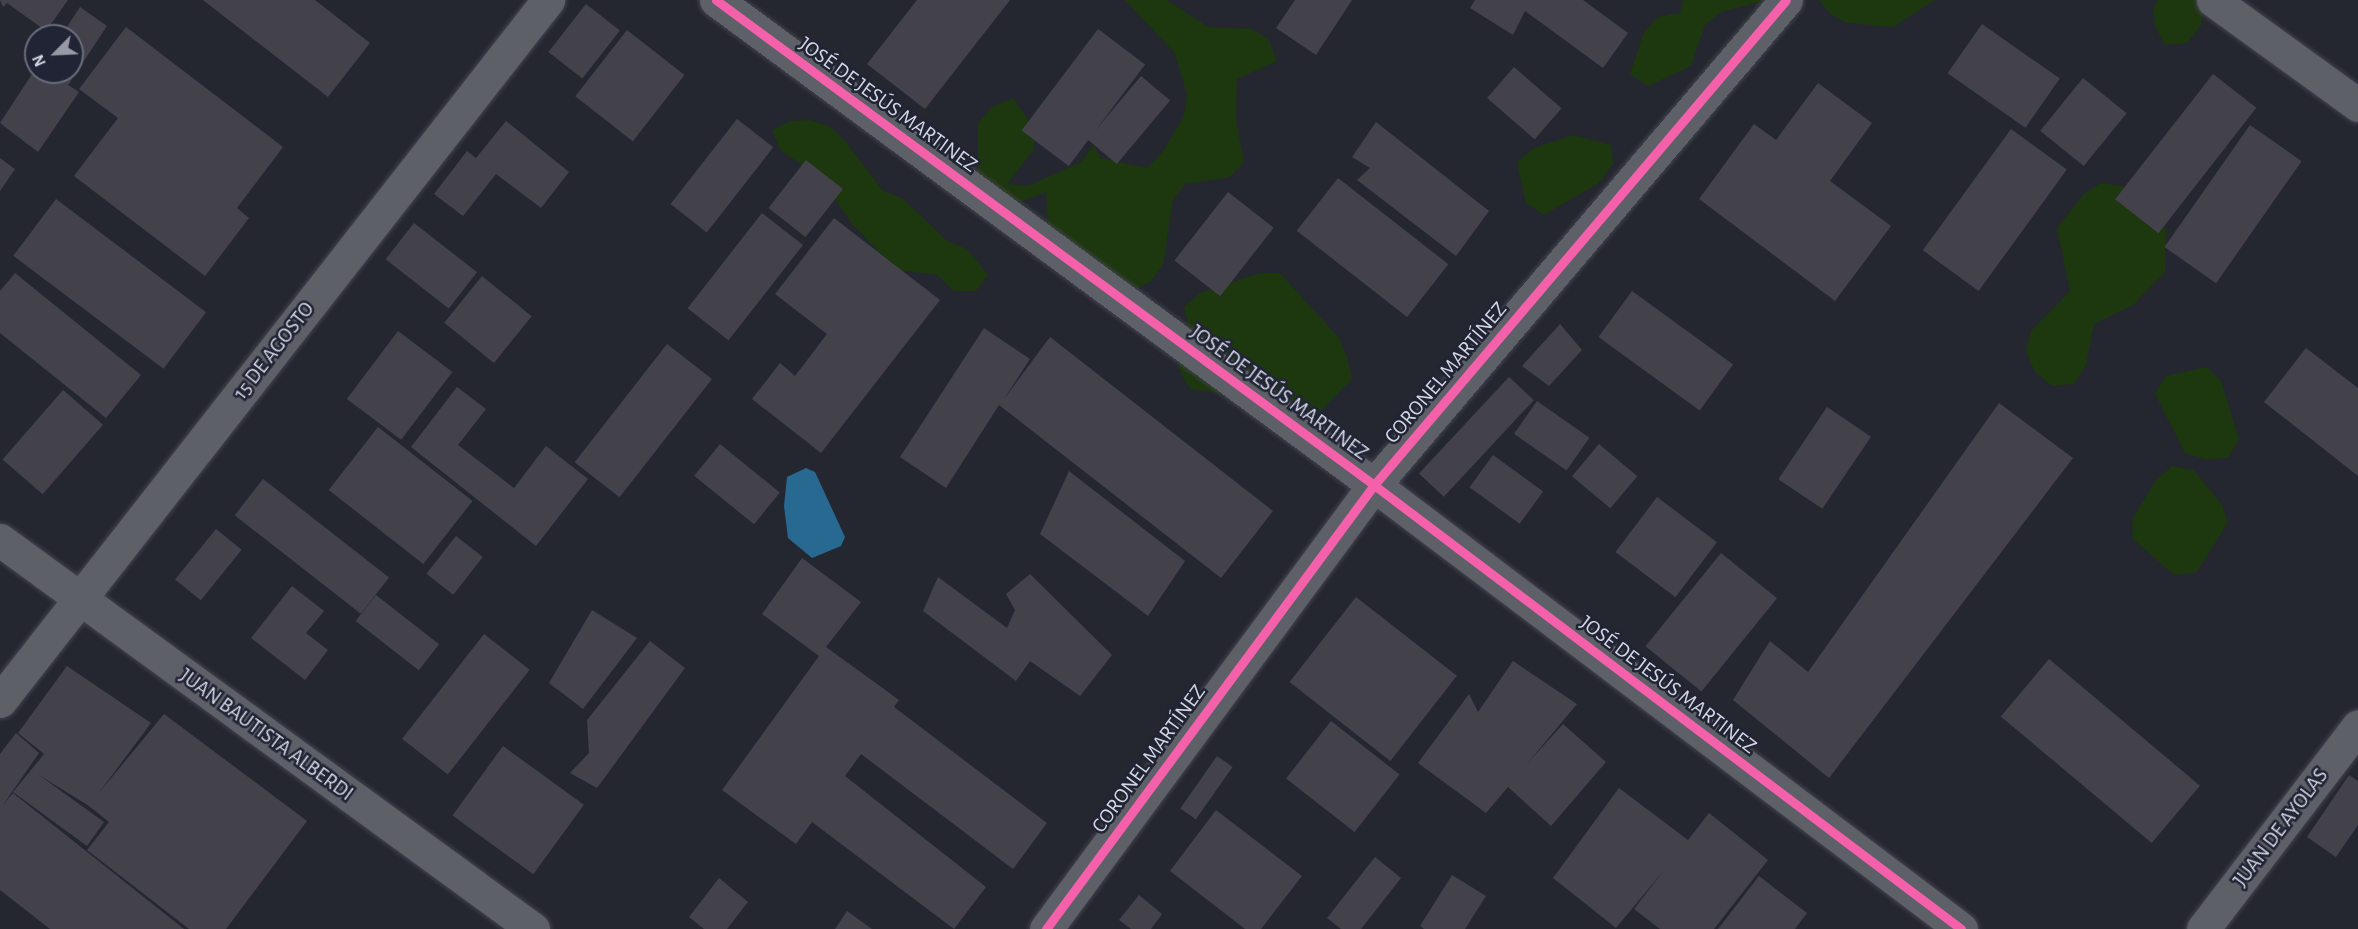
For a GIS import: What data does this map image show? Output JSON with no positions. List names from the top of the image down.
{
  "streets": {
    "street": [
      "JOSÉ DE JESÚS MARTINEZ",
      "15 DE AGOSTO",
      "CORONEL MARTÍNEZ",
      "JUAN BAUTISTA ALBERDI",
      "JUAN DE AYOLAS"
    ]
  },
  "crossings": [
    ["JOSÉ DE JESÚS MARTINEZ", "CORONEL MARTÍNEZ"],
    ["15 DE AGOSTO", "JUAN BAUTISTA ALBERDI"]
  ],
  "north": "bottom left"
}
